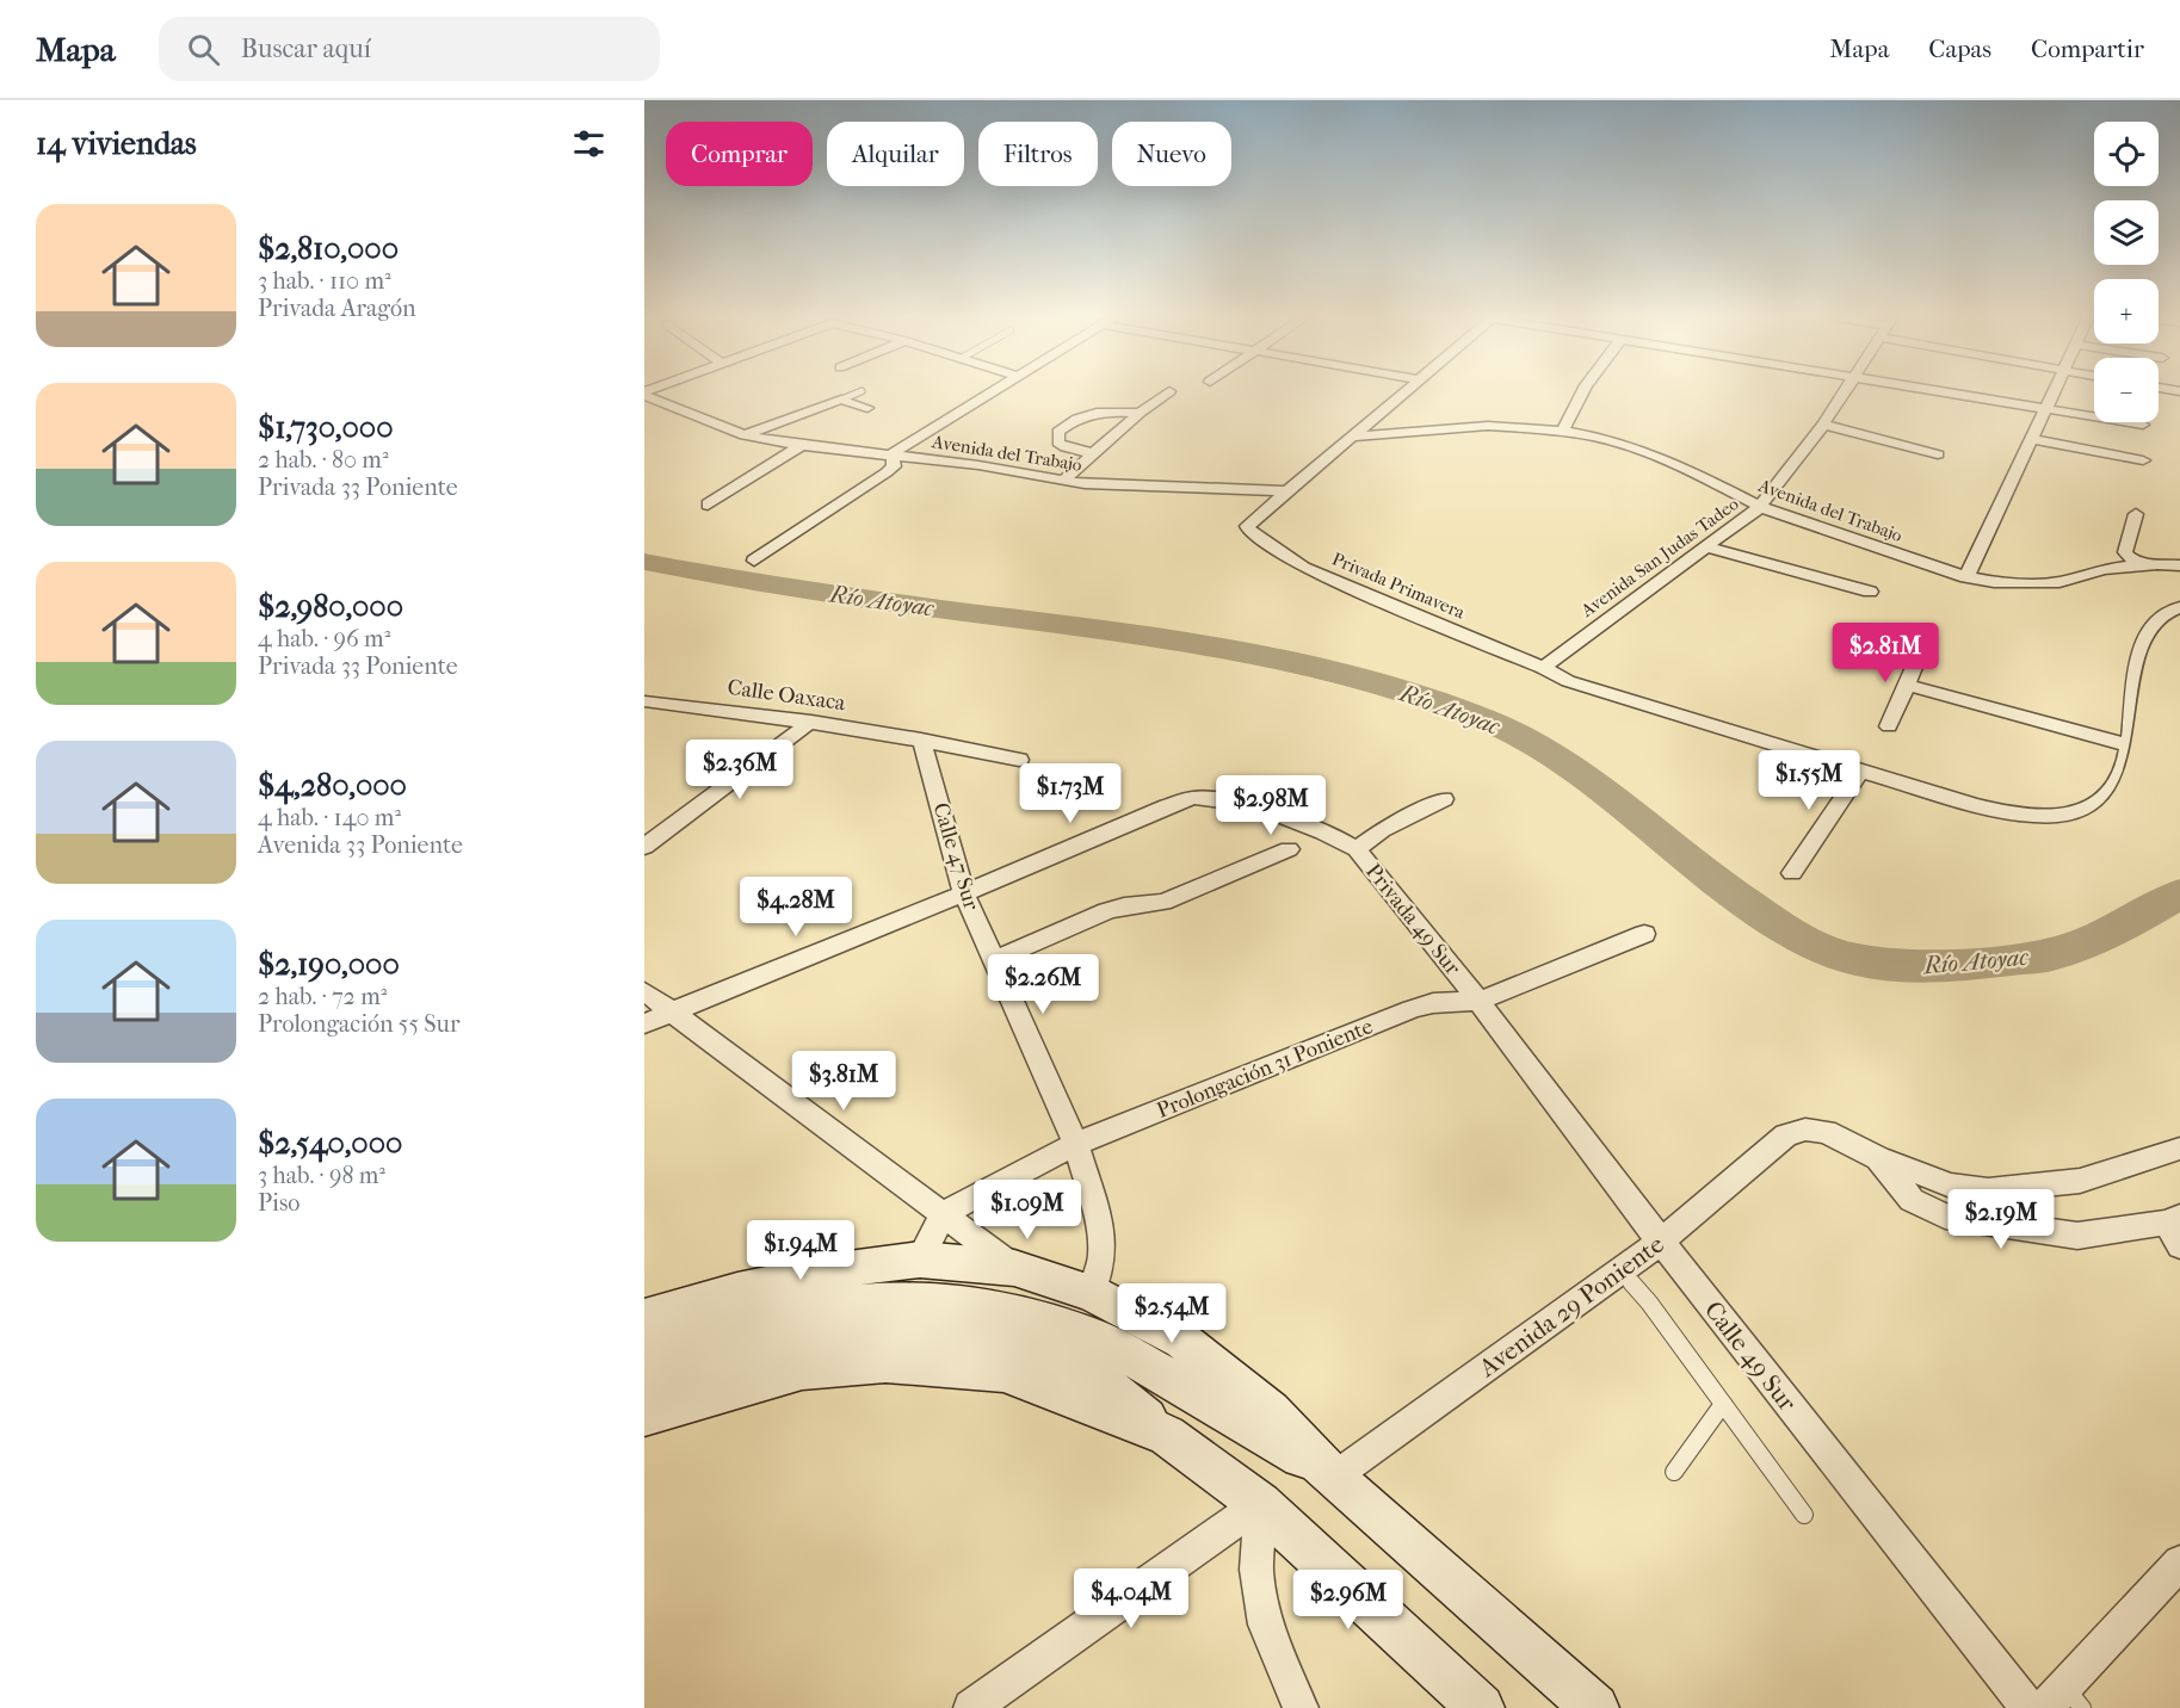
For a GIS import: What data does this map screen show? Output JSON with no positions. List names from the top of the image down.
{
  "streets": {
    "street": [
      "Avenida del Trabajo",
      "Avenida San Judas Tadeo",
      "Privada Primavera",
      "Calle Oaxaca",
      "Calle 47 Sur",
      "Privada 49 Sur",
      "Prolongación 31 Poniente",
      "Avenida 29 Poniente",
      "Calle 49 Sur"
    ]
  },
  "crossings": [
    ["Avenida del Trabajo", "Avenida San Judas Tadeo"],
    ["Avenida del Trabajo", "Privada Primavera"],
    ["Avenida San Judas Tadeo", "Privada Primavera"],
    ["Calle Oaxaca", "Calle 47 Sur"],
    ["Calle 47 Sur", "Prolongación 31 Poniente"],
    ["Privada 49 Sur", "Prolongación 31 Poniente"],
    ["Privada 49 Sur", "Calle 49 Sur"],
    ["Prolongación 31 Poniente", "Calle 49 Sur"],
    ["Avenida 29 Poniente", "Calle 49 Sur"]
  ],
  "water": ["Río Atoyac"],
  "page": {
    "header": "Mapa",
    "search": "Buscar aquí",
    "nav": ["Mapa", "Capas", "Compartir"],
    "heading": "14 viviendas",
    "map_buttons": ["+", "−"],
    "chip": [
      "Comprar",
      "Alquilar",
      "Filtros",
      "Nuevo"
    ],
    "list": [
      {
        "name": "$2,810,000",
        "note": "3 hab. · 110 m² · Privada Aragón"
      },
      {
        "name": "$1,730,000",
        "note": "2 hab. · 80 m² · Privada 33 Poniente"
      },
      {
        "name": "$2,980,000",
        "note": "4 hab. · 96 m² · Privada 33 Poniente"
      },
      {
        "name": "$4,280,000",
        "note": "4 hab. · 140 m² · Avenida 33 Poniente"
      },
      {
        "name": "$2,190,000",
        "note": "2 hab. · 72 m² · Prolongación 55 Sur"
      },
      {
        "name": "$2,540,000",
        "note": "3 hab. · 98 m² · Piso"
      }
    ],
    "price": [
      "$2.81M",
      "$2.36M",
      "$1.55M",
      "$1.73M",
      "$2.98M",
      "$4.28M",
      "$2.26M",
      "$3.81M",
      "$1.09M",
      "$2.19M",
      "$1.94M",
      "$2.54M",
      "$4.04M",
      "$2.96M"
    ]
  }
}
